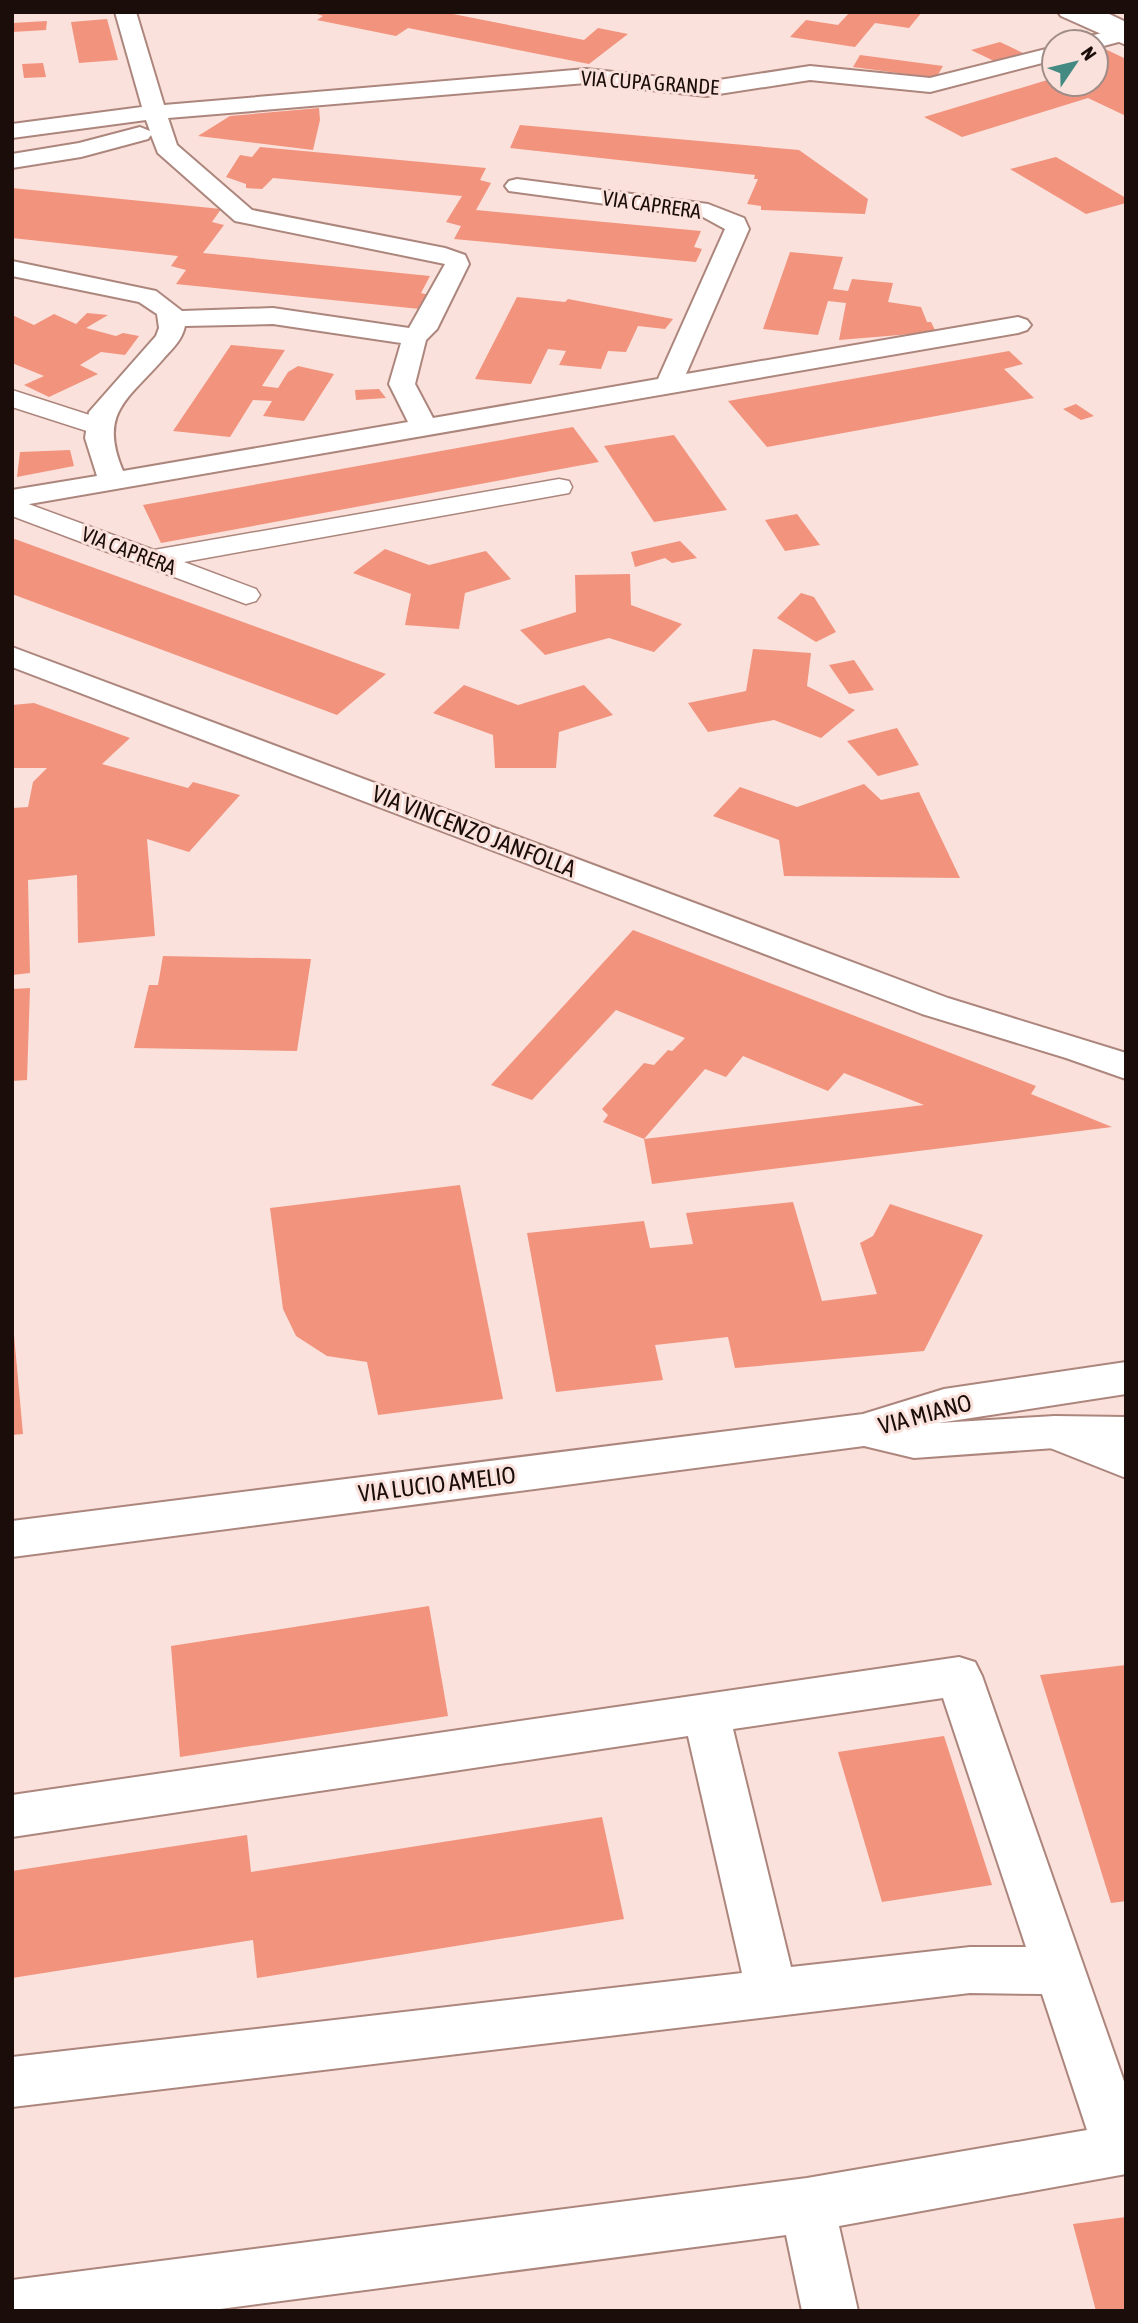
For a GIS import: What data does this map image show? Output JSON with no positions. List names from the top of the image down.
{
  "streets": {
    "main road": [
      "VIA CUPA GRANDE",
      "VIA CAPRERA",
      "VIA VINCENZO JANFOLLA",
      "VIA MIANO",
      "VIA LUCIO AMELIO"
    ]
  },
  "crossings": [
    ["VIA MIANO", "VIA LUCIO AMELIO"]
  ],
  "north": "top right"
}
